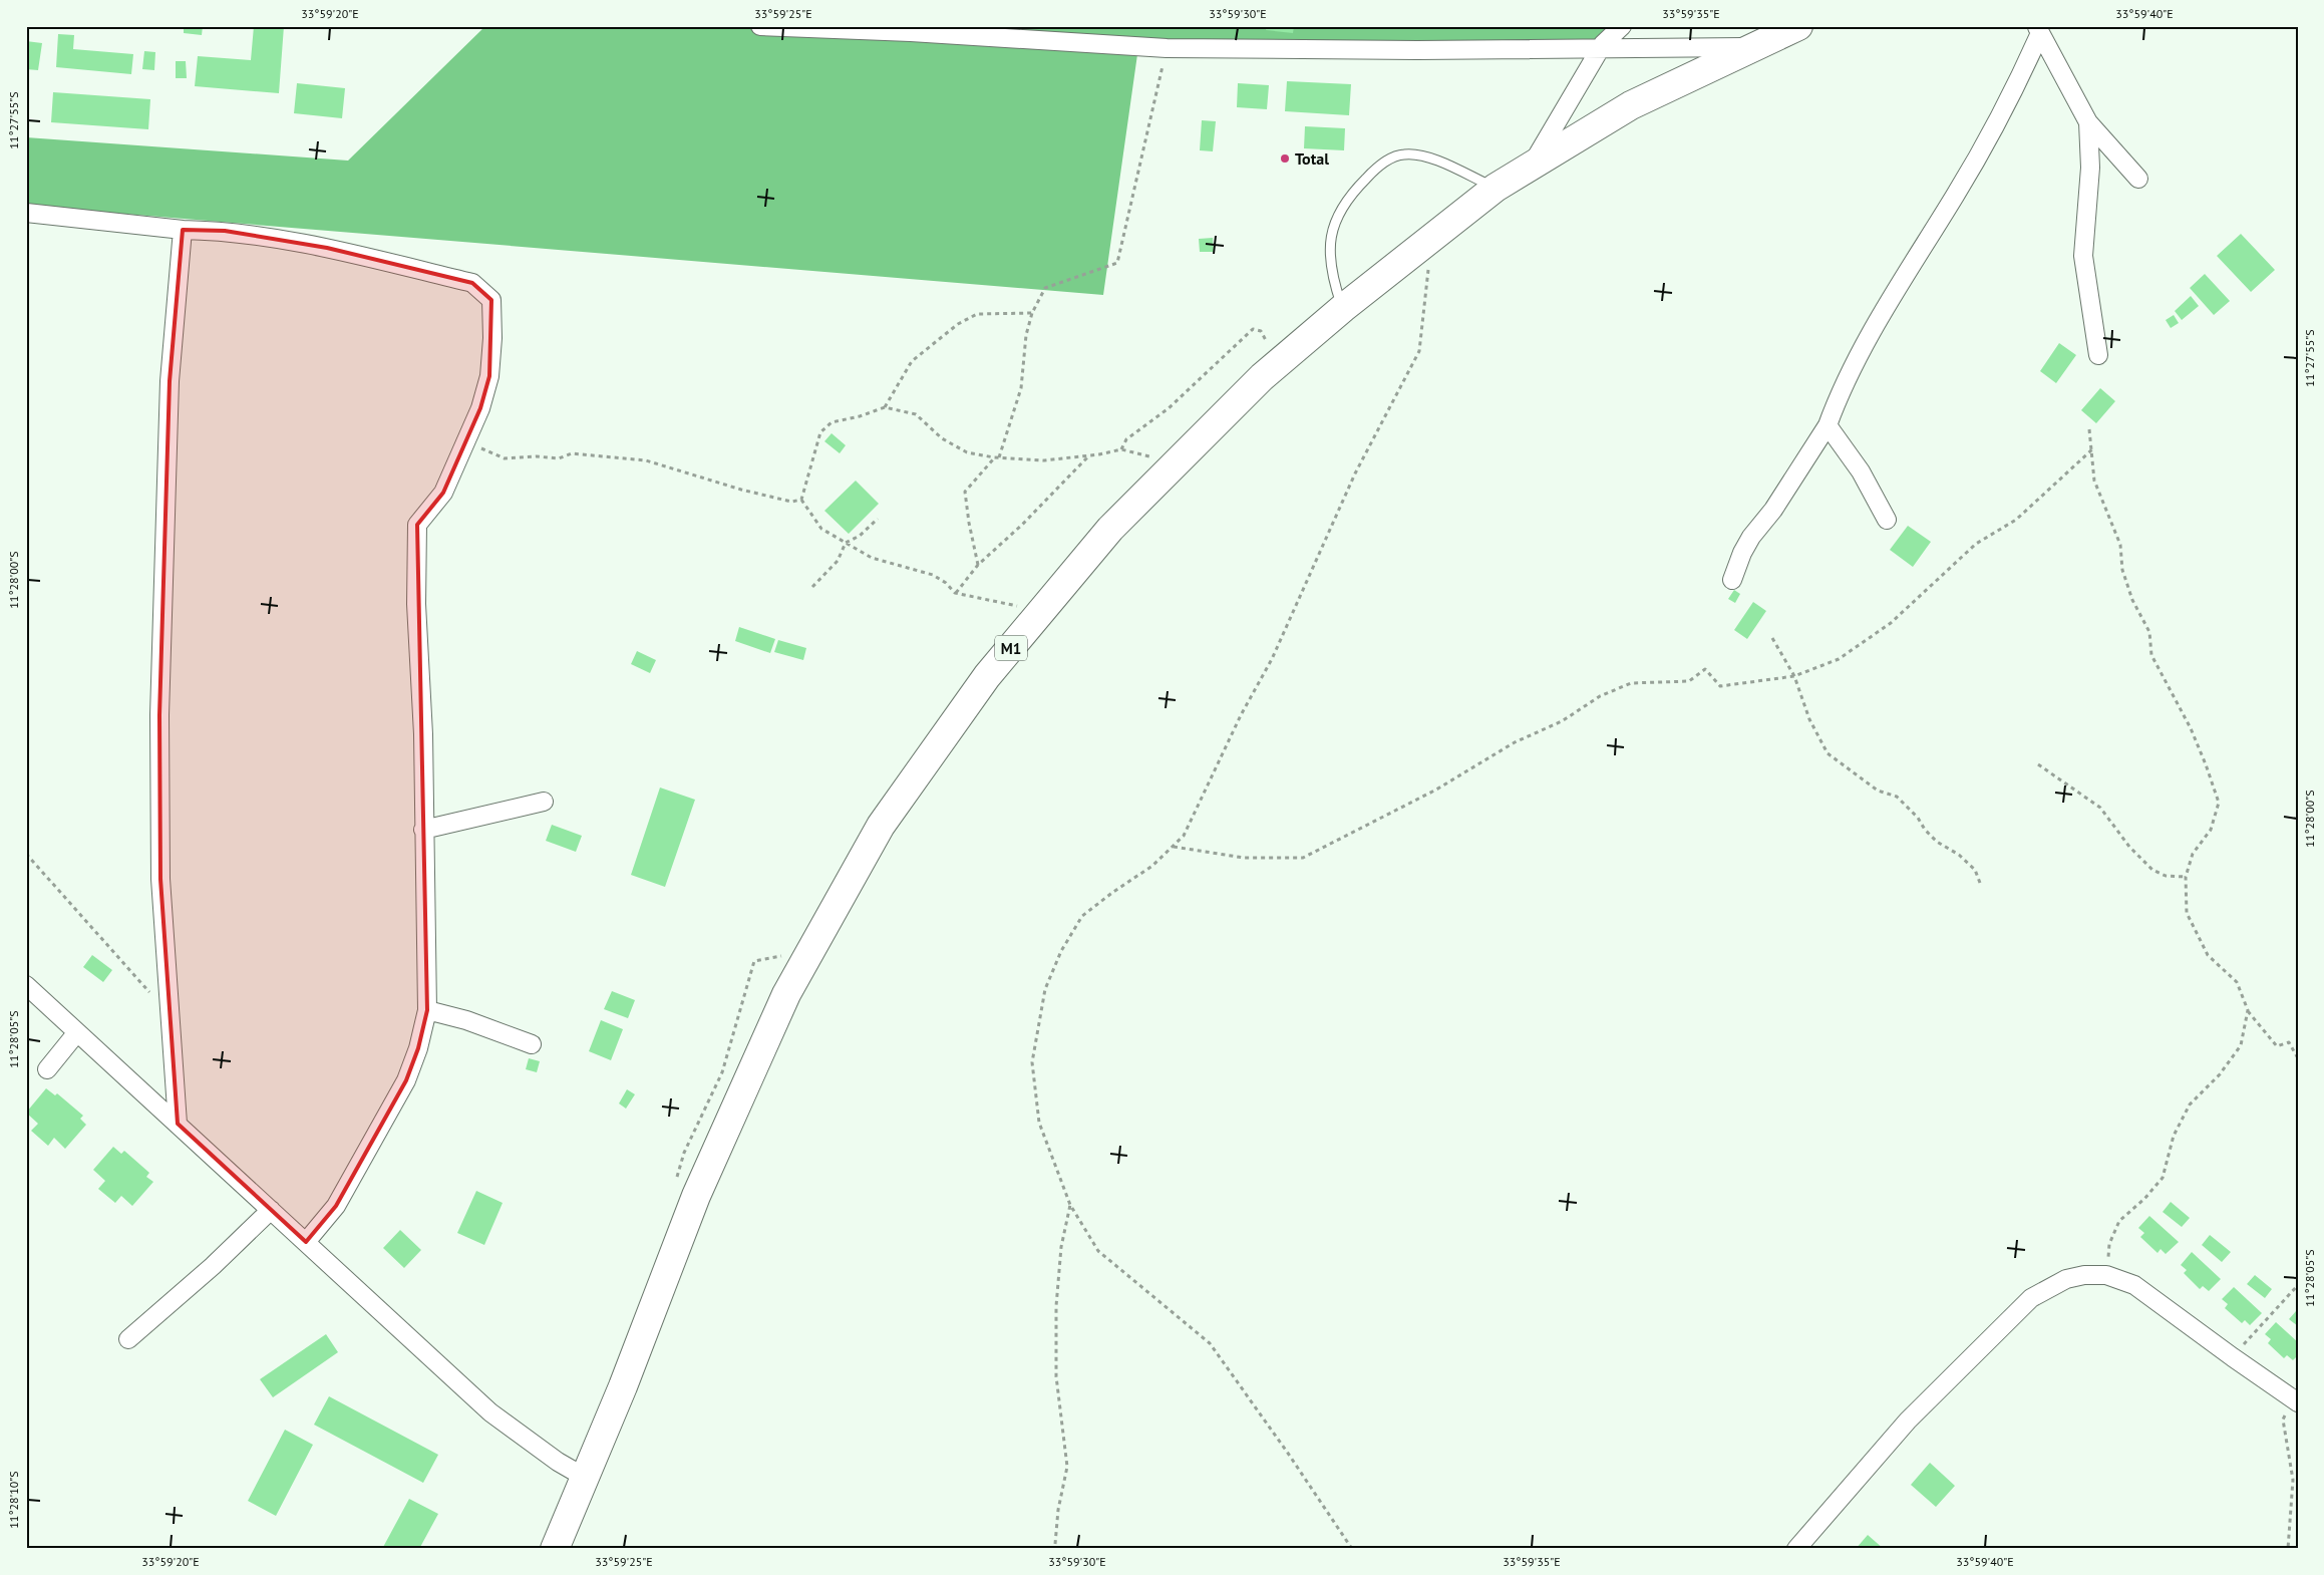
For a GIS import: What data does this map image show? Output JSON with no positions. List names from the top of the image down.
{
  "streets": {
    "highway": ["M1"]
  },
  "places": ["Total"],
  "coordinates": [
    "33°59'20\"E",
    "33°59'25\"E",
    "33°59'30\"E",
    "33°59'35\"E",
    "33°59'40\"E",
    "11°27'55\"S",
    "11°28'00\"S",
    "11°28'05\"S",
    "11°28'10\"S"
  ]
}
